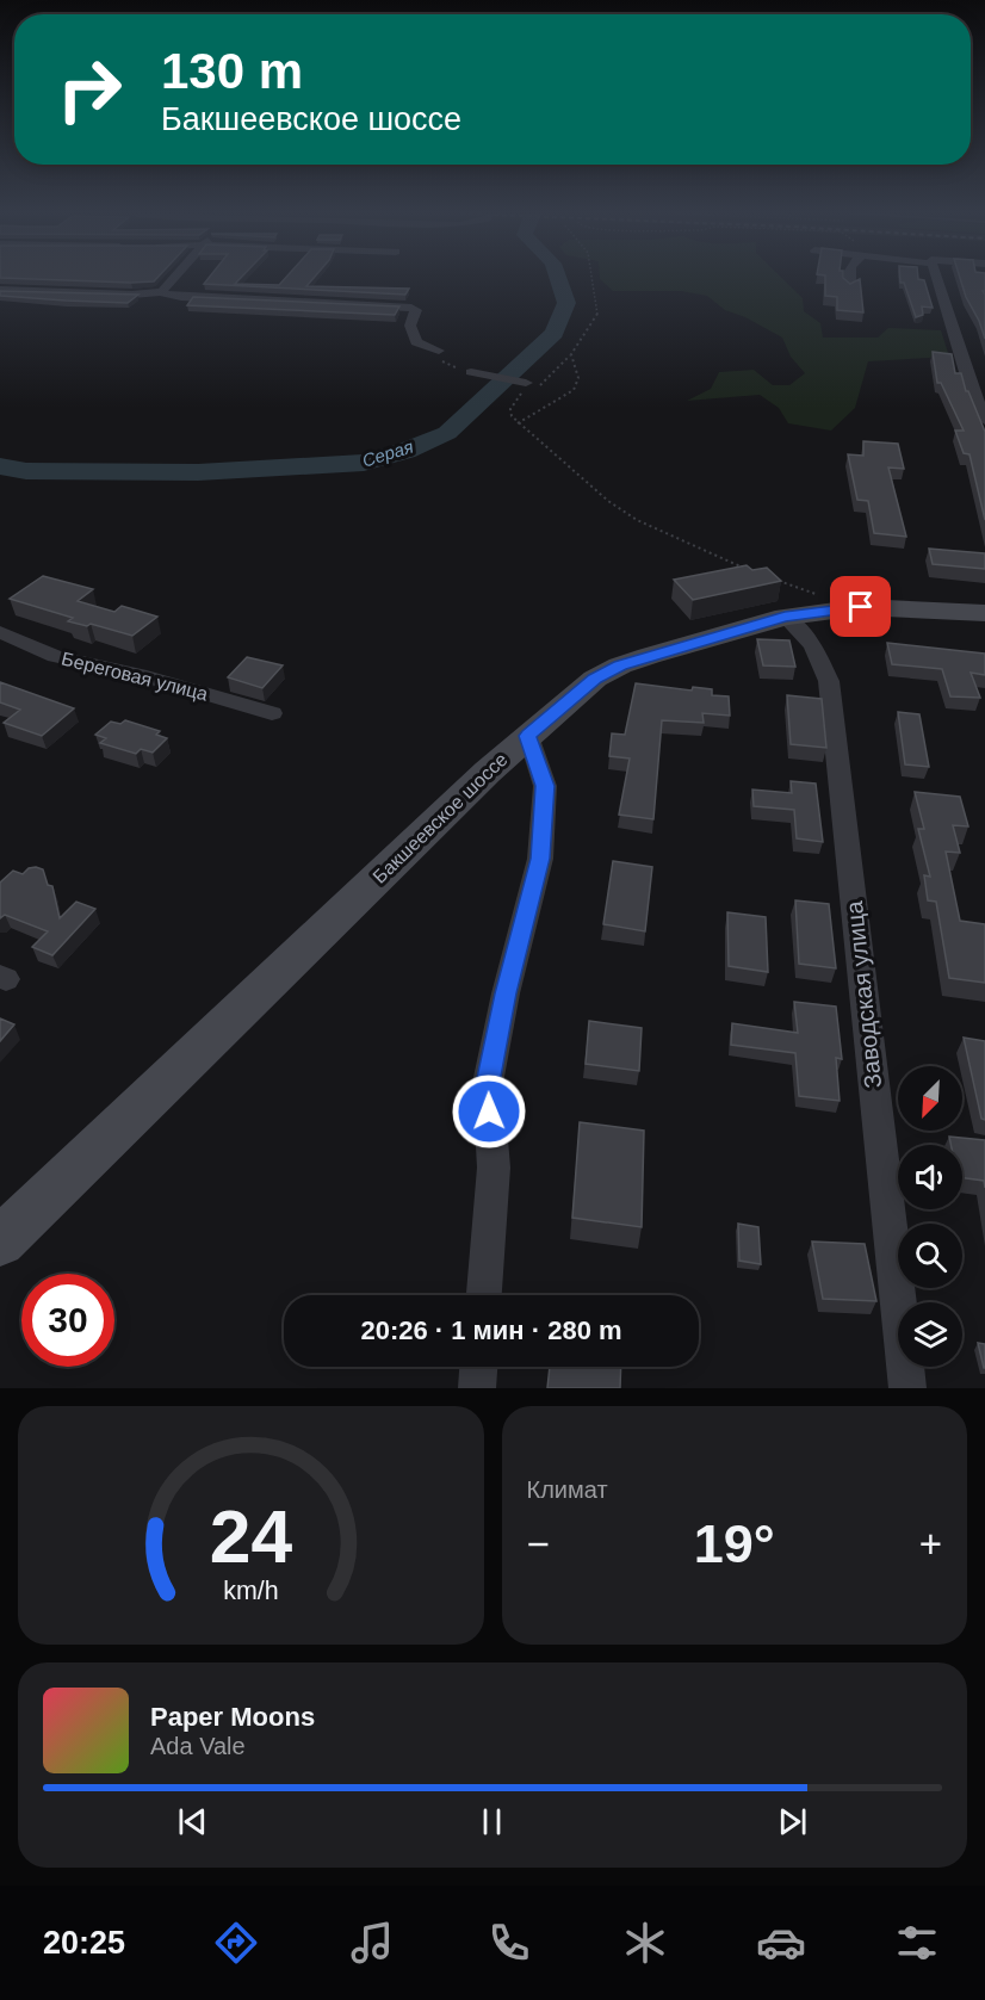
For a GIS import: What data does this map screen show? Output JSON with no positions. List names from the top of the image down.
{
  "streets": {
    "street": ["Береговая улица", "Бакшеевское шоссе", "Заводская улица"]
  },
  "crossings": [
    ["Бакшеевское шоссе", "Заводская улица"]
  ],
  "water": ["Серая"],
  "north": "bottom left",
  "page": {
    "turn": ["130 m", "Бакшеевское шоссе"],
    "limit": "30",
    "trip": "20:26 · 1 мин · 280 m",
    "tile": "Климат",
    "heat": ["−", "19°", "+"],
    "song": ["Paper Moons", "Ada Vale"],
    "tabs": "20:25",
    "gauge": ["24", "km/h"]
  }
}
